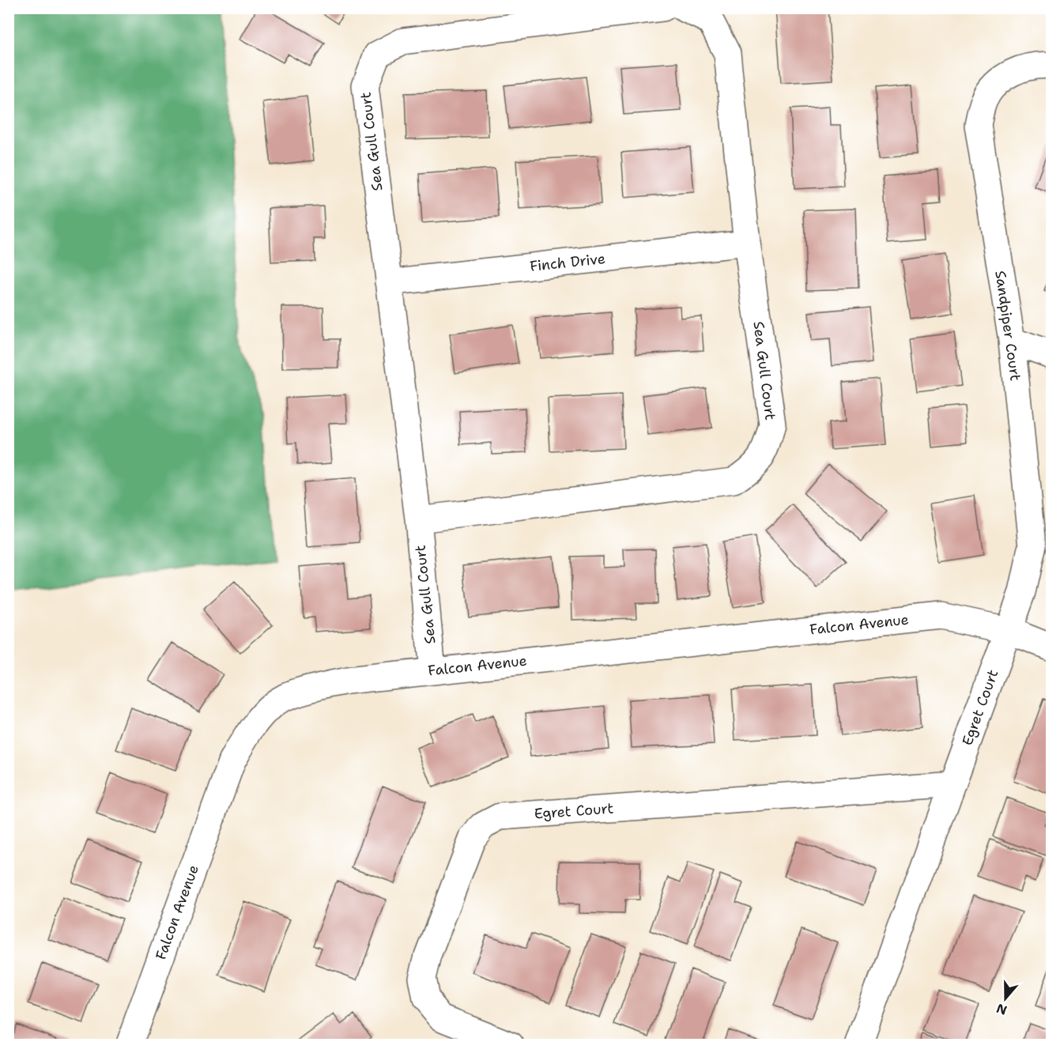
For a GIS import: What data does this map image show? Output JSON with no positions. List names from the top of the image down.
{
  "streets": {
    "street": [
      "Sea Gull Court",
      "Finch Drive",
      "Sandpiper Court",
      "Falcon Avenue",
      "Egret Court"
    ]
  },
  "crossings": [
    ["Sea Gull Court", "Finch Drive"],
    ["Sea Gull Court", "Falcon Avenue"],
    ["Sandpiper Court", "Falcon Avenue"],
    ["Sandpiper Court", "Egret Court"],
    ["Falcon Avenue", "Egret Court"]
  ],
  "north": "bottom"
}
